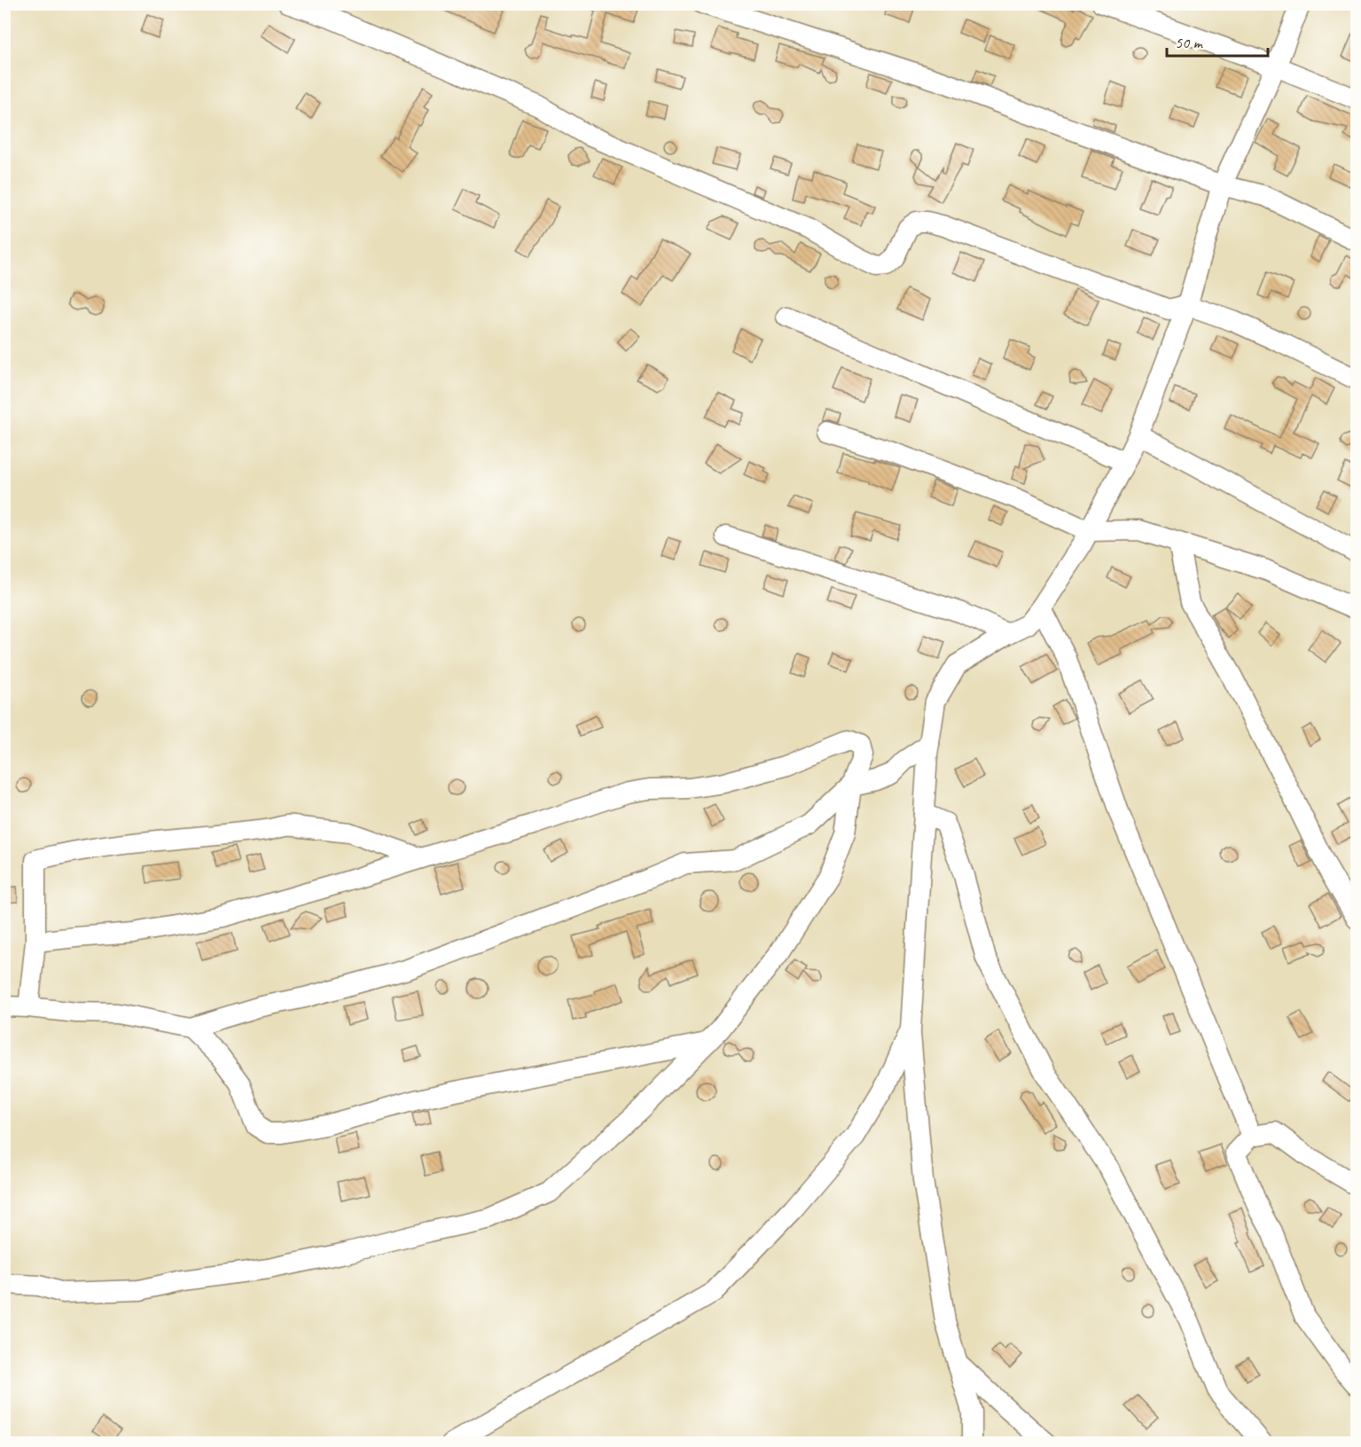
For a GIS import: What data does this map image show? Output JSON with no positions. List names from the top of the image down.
{
  "scale_bar": "50 m"
}
